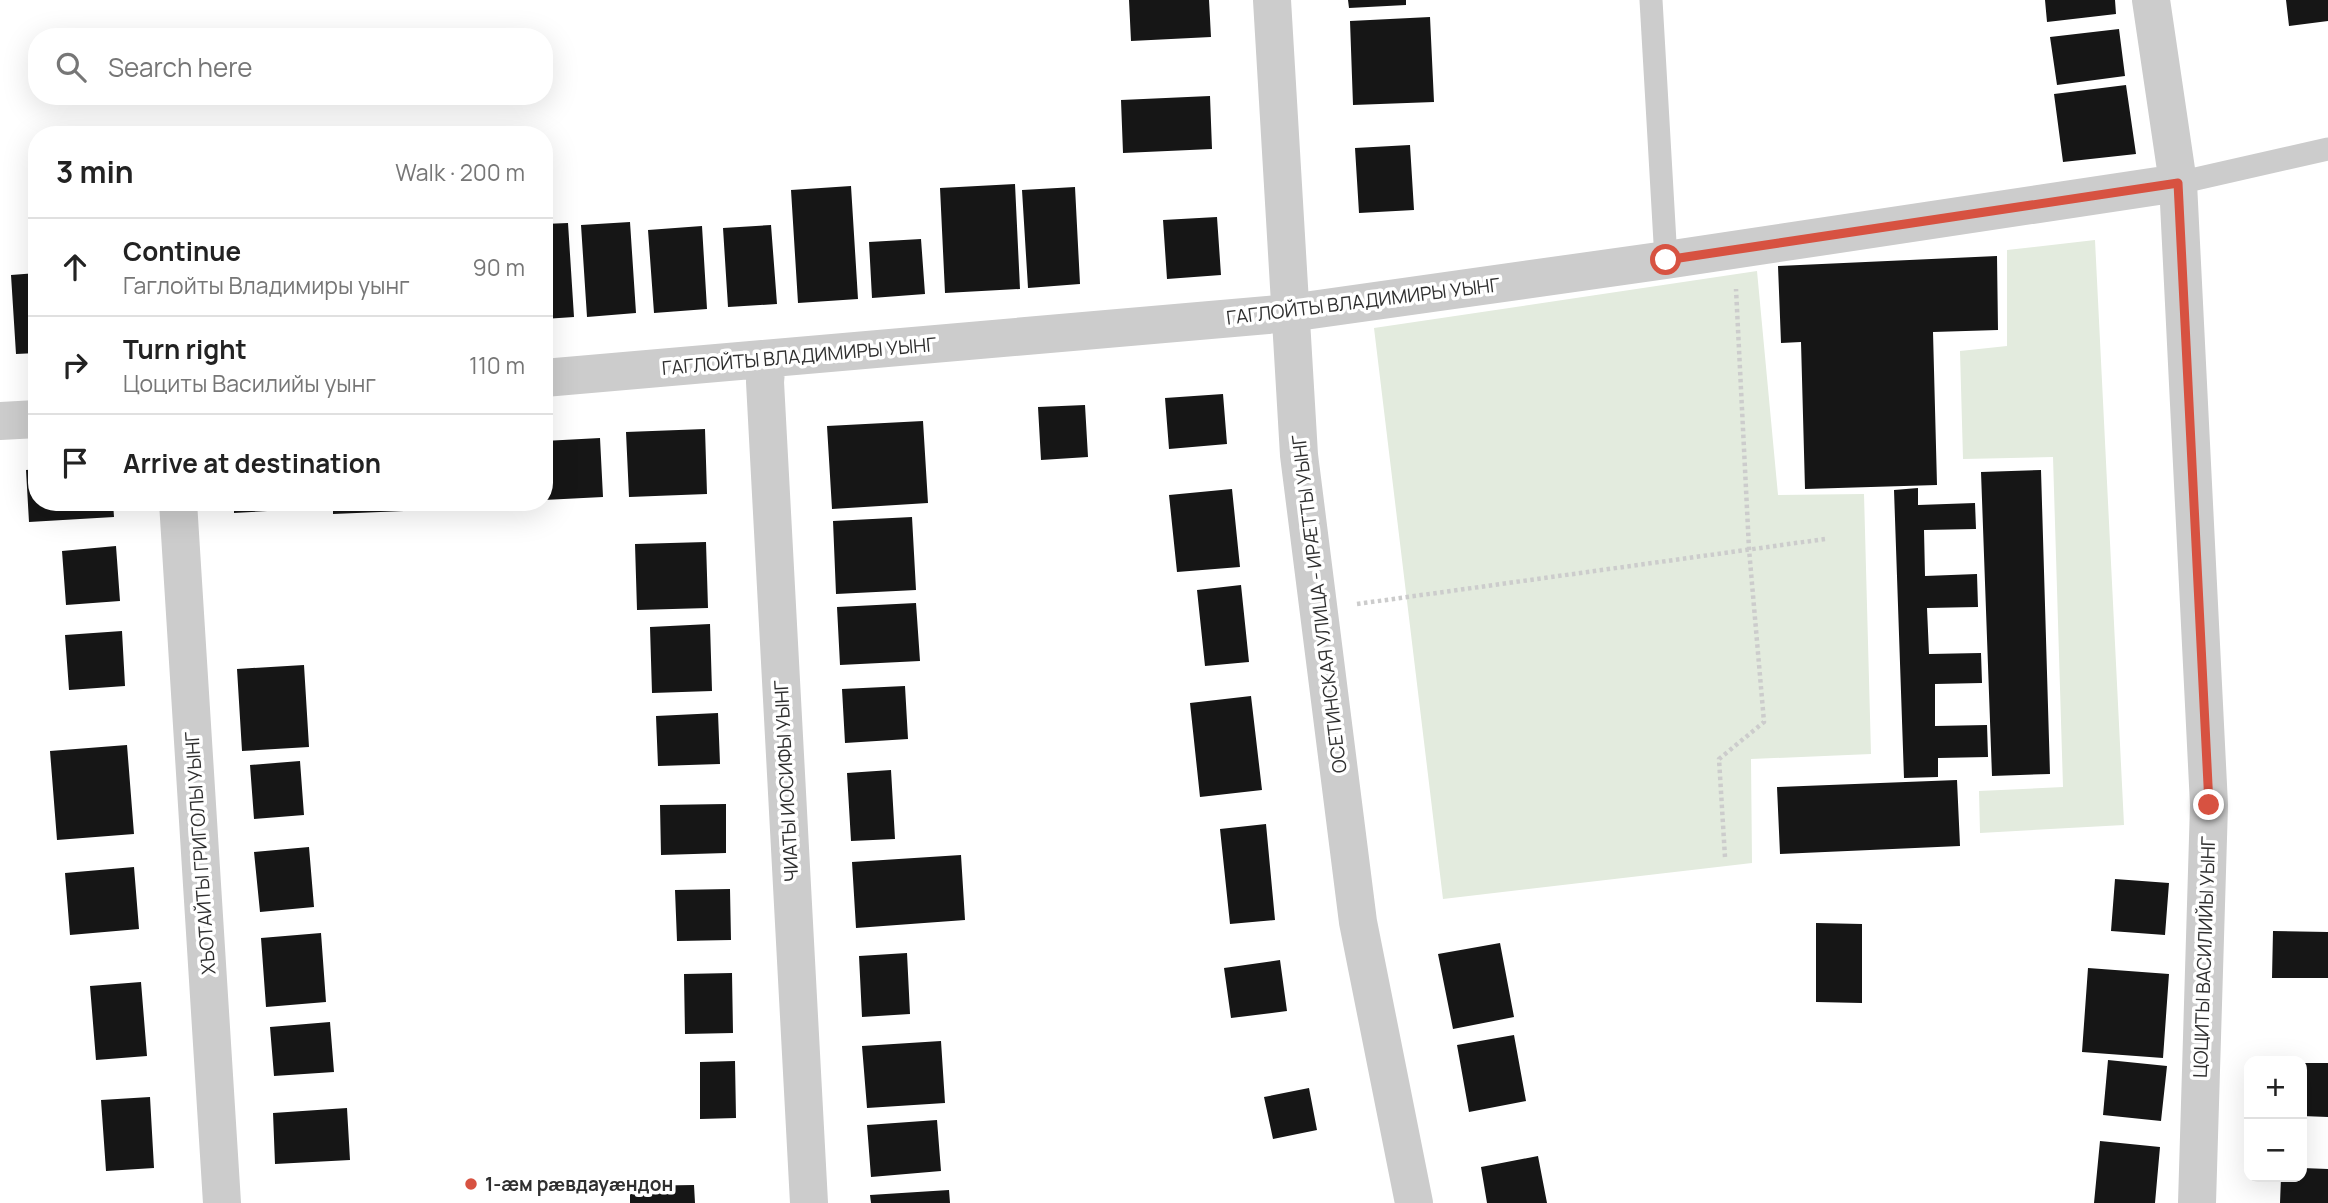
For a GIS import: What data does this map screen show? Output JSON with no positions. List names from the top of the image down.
{
  "streets": {
    "street": [
      "ГАГЛОЙТЫ ВЛАДИМИРЫ УЫНГ",
      "ОСЕТИНСКАЯ УЛИЦА - ИРÆТТЫ УЫНГ",
      "ЧИАТЫ ИОСИФЫ УЫНГ",
      "ХЪОТАЙТЫ ГРИГОЛЫ УЫНГ",
      "ЦОЦИТЫ ВАСИЛИЙЫ УЫНГ"
    ]
  },
  "crossings": [
    ["ГАГЛОЙТЫ ВЛАДИМИРЫ УЫНГ", "ОСЕТИНСКАЯ УЛИЦА - ИРÆТТЫ УЫНГ"],
    ["ГАГЛОЙТЫ ВЛАДИМИРЫ УЫНГ", "ЧИАТЫ ИОСИФЫ УЫНГ"],
    ["ГАГЛОЙТЫ ВЛАДИМИРЫ УЫНГ", "ЦОЦИТЫ ВАСИЛИЙЫ УЫНГ"]
  ],
  "places": ["1-æм рӕвдауӕндон"],
  "page": {
    "search": "Search here",
    "heading": ["3 min", "Walk · 200 m"],
    "list": [
      ["Continue", "Гаглойты Владимиры уынг", "90 m"],
      ["Turn right", "Цоциты Василийы уынг", "110 m"],
      "Arrive at destination"
    ],
    "map_buttons": ["+", "−"]
  }
}
